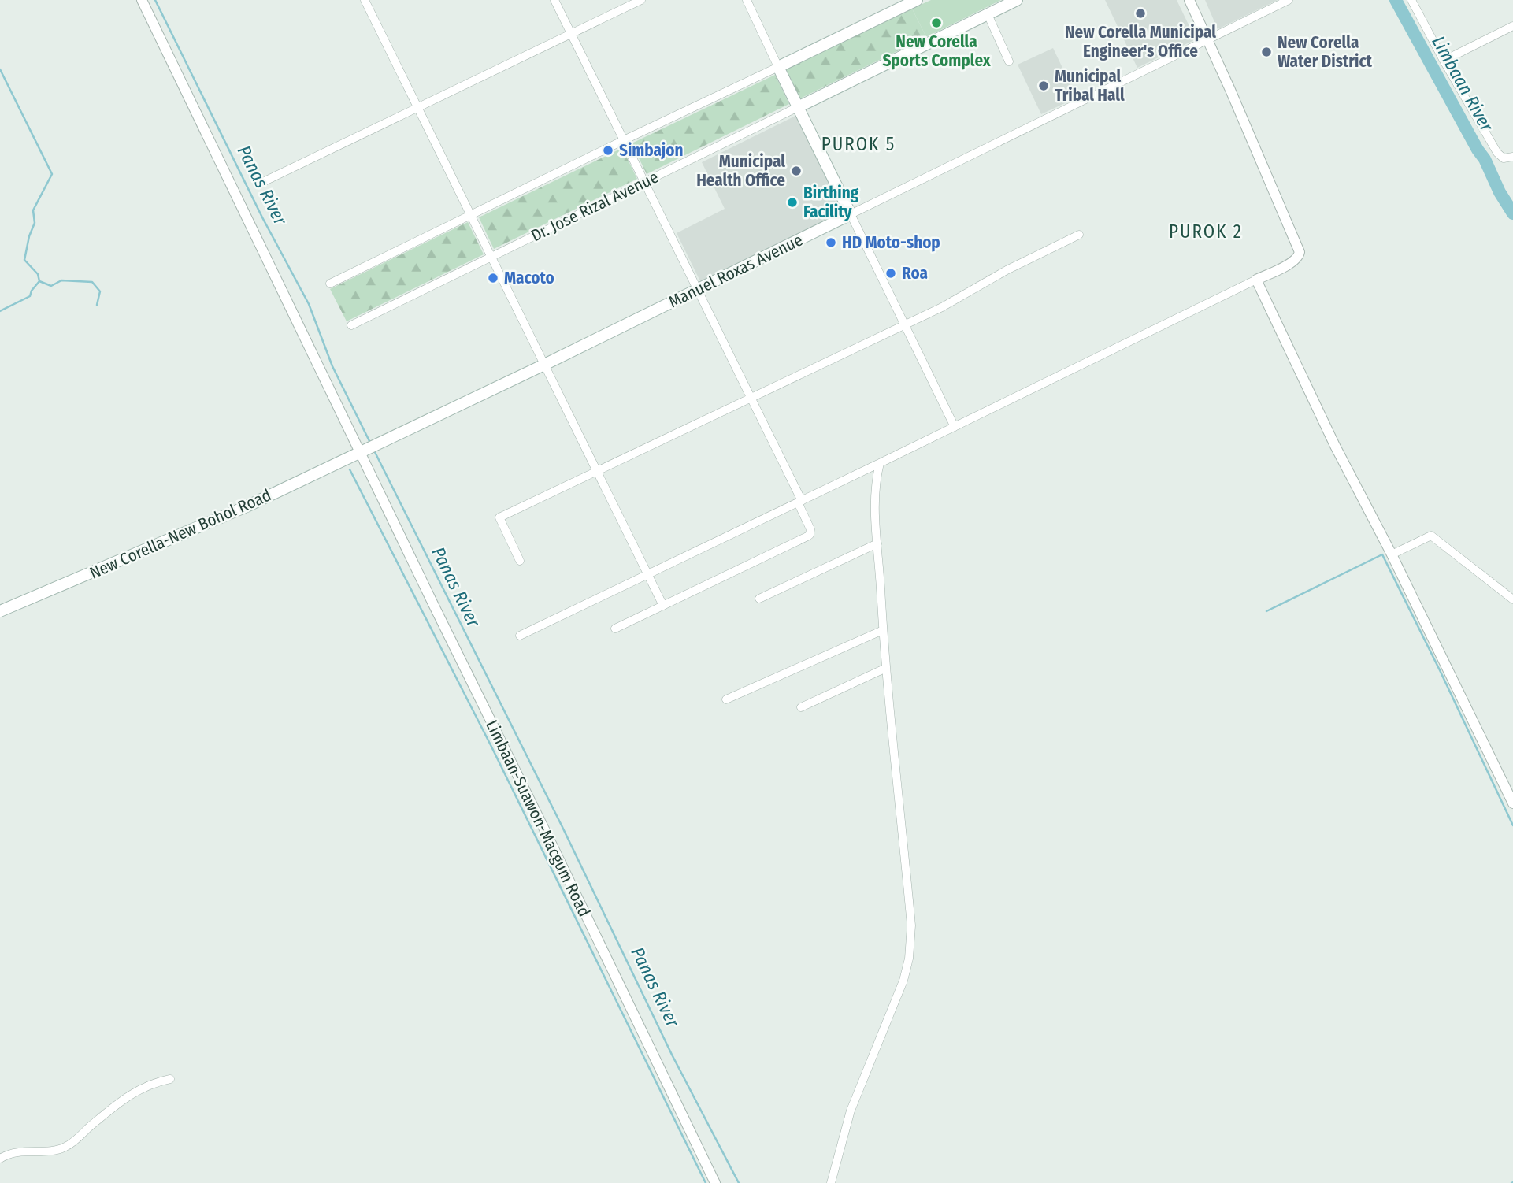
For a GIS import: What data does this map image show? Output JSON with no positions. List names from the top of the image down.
{
  "streets": {
    "main road": ["Dr. Jose Rizal Avenue", "Manuel Roxas Avenue", "New Corella-New Bohol Road"],
    "street": ["Limbaan-Suawon-Macgum Road"]
  },
  "crossings": [
    ["Manuel Roxas Avenue", "New Corella-New Bohol Road"],
    ["Manuel Roxas Avenue", "Limbaan-Suawon-Macgum Road"],
    ["New Corella-New Bohol Road", "Limbaan-Suawon-Macgum Road"]
  ],
  "districts": ["PUROK 5", "PUROK 2"],
  "water": ["Limbaan River", "Panas River"],
  "places": [
    "New Corella Municipal Engineer's Office",
    "New Corella Sports Complex",
    "New Corella Water District",
    "Municipal Tribal Hall",
    "Simbajon",
    "Municipal Health Office",
    "Birthing Facility",
    "HD Moto-shop",
    "Roa",
    "Macoto"
  ]
}
